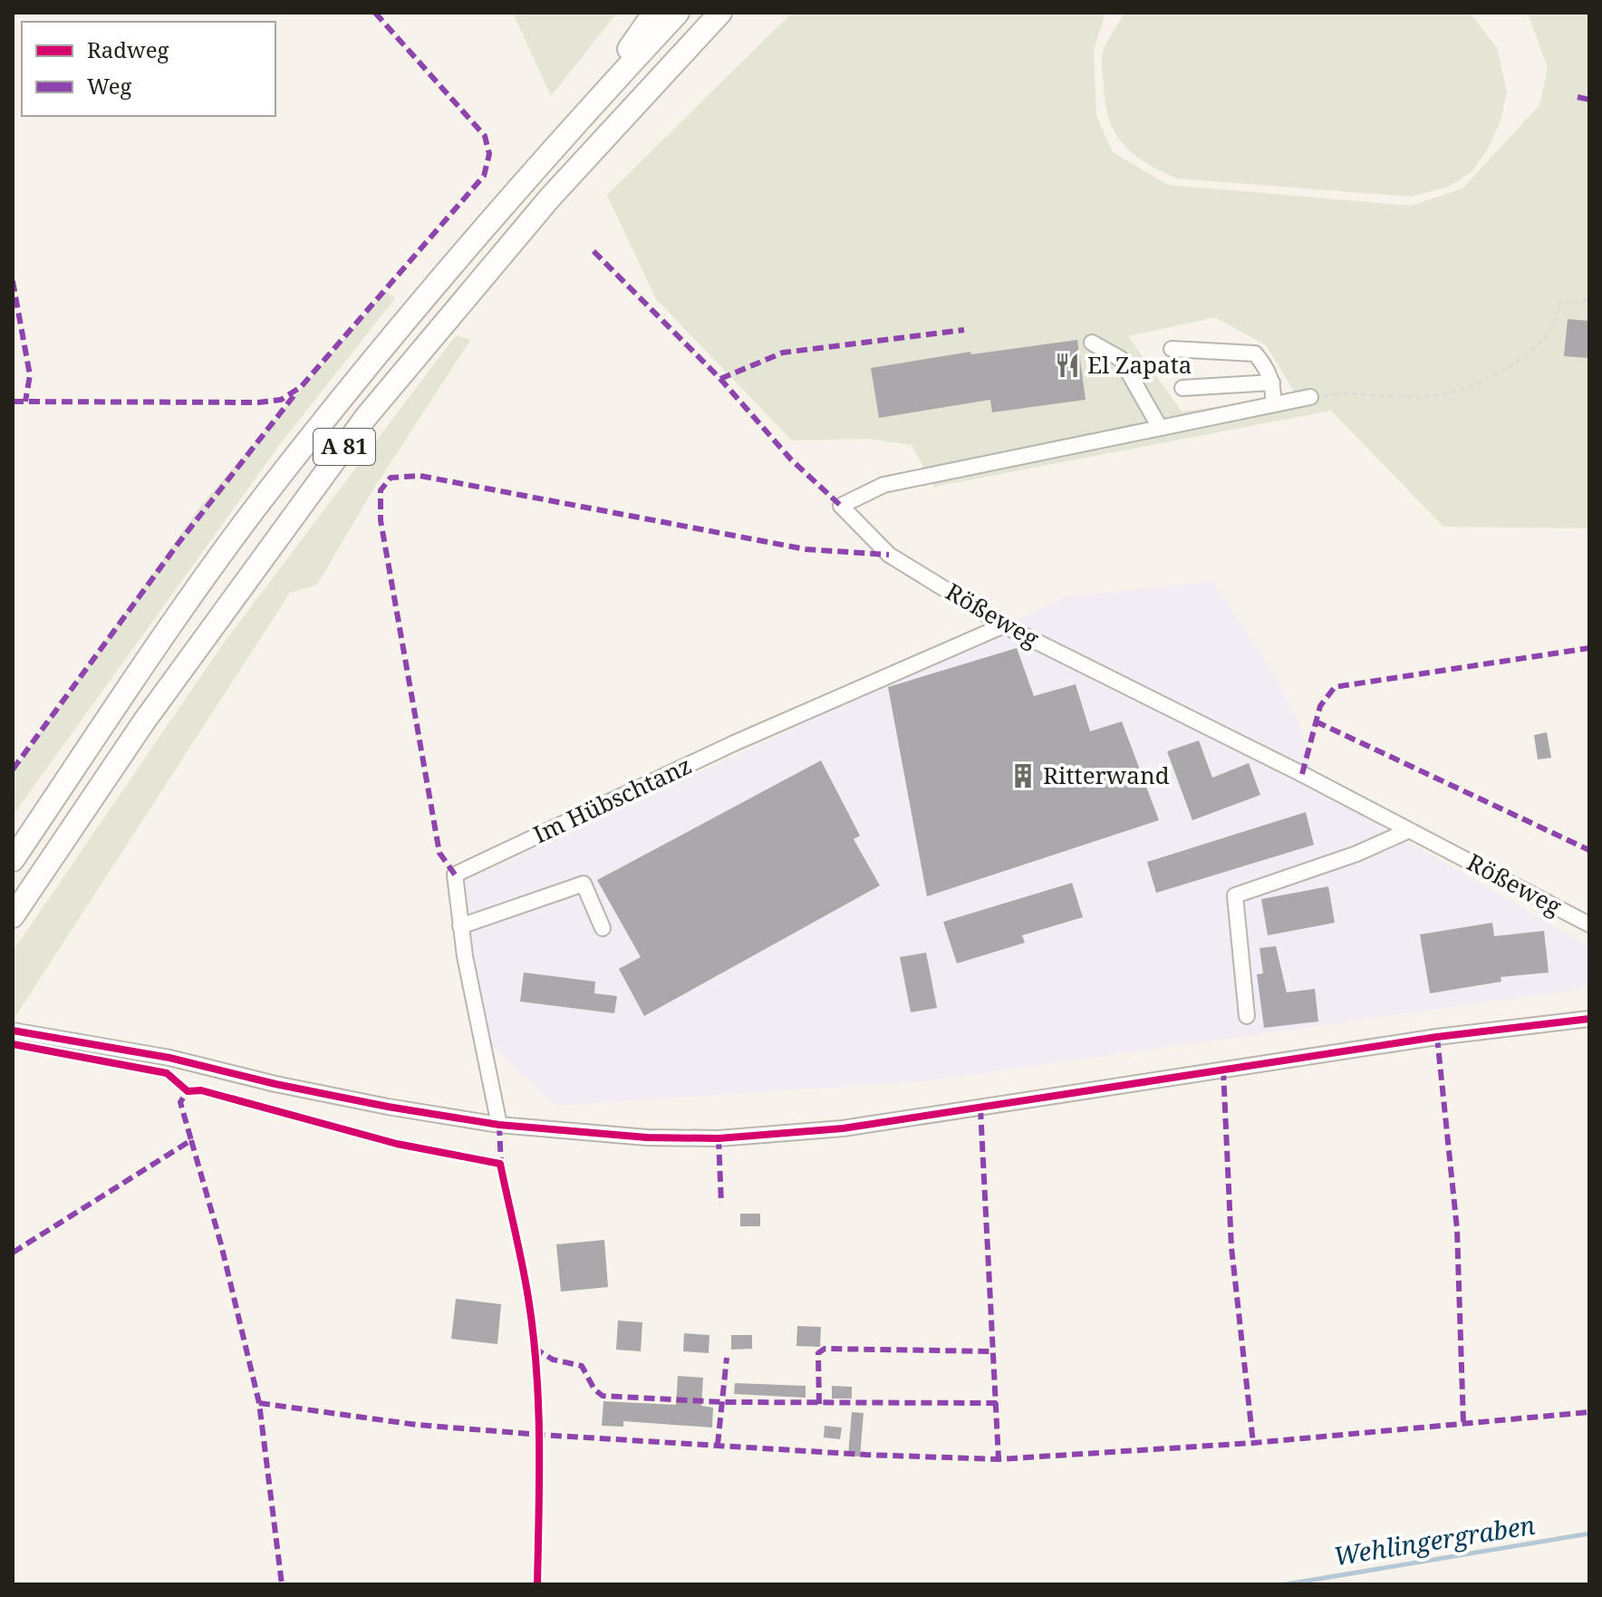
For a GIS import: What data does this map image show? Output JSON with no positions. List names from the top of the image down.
{
  "streets": {
    "highway": ["A 81"],
    "street": ["Rößeweg", "Im Hübschtanz"]
  },
  "crossings": [
    ["Rößeweg", "Im Hübschtanz"]
  ],
  "water": ["Wehlingergraben"],
  "places": {
    "restaurant": ["El Zapata"],
    "building": ["Ritterwand"]
  },
  "legend": ["Radweg", "Weg"]
}
